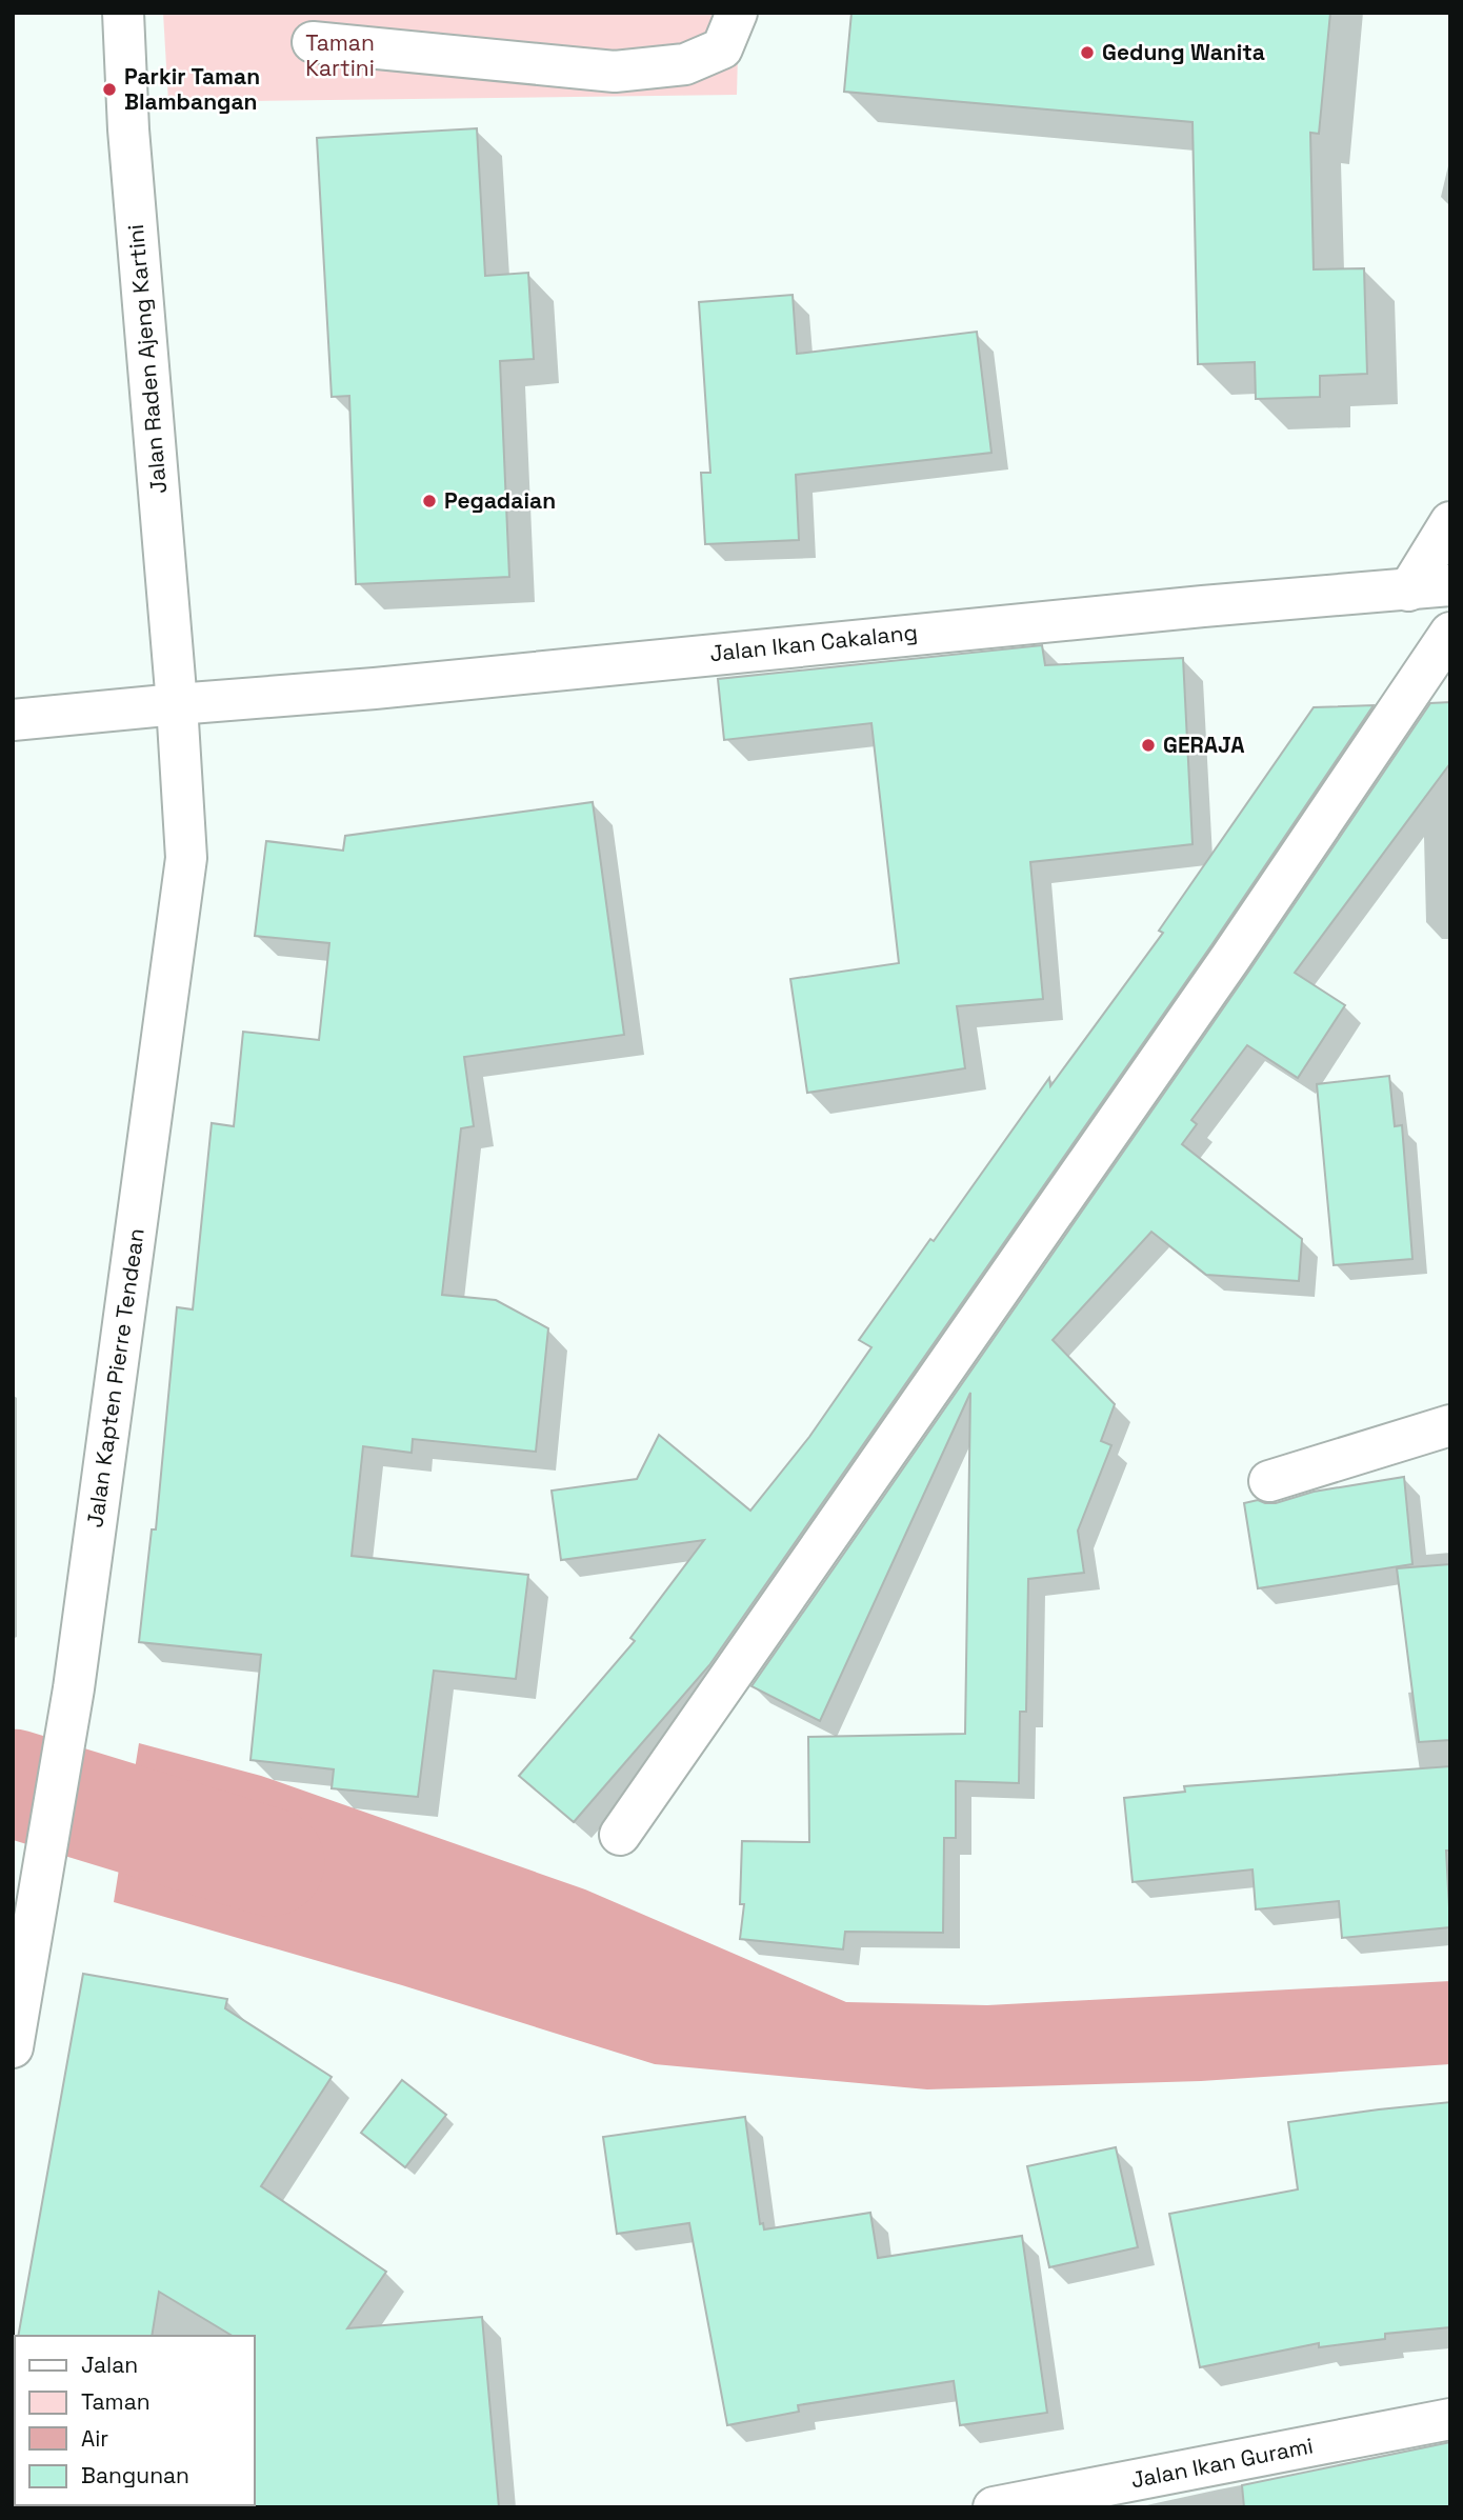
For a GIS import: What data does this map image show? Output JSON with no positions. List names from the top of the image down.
{
  "streets": {
    "street": [
      "Jalan Raden Ajeng Kartini",
      "Jalan Ikan Cakalang",
      "Jalan Kapten Pierre Tendean",
      "Jalan Ikan Gurami"
    ]
  },
  "crossings": [
    ["Jalan Raden Ajeng Kartini", "Jalan Ikan Cakalang"],
    ["Jalan Raden Ajeng Kartini", "Jalan Kapten Pierre Tendean"],
    ["Jalan Ikan Cakalang", "Jalan Kapten Pierre Tendean"]
  ],
  "parks": ["Taman Kartini"],
  "places": [
    "Gedung Wanita",
    "Parkir Taman Blambangan",
    "Pegadaian",
    "GERAJA"
  ],
  "legend": [
    "Jalan",
    "Taman",
    "Air",
    "Bangunan"
  ]
}
